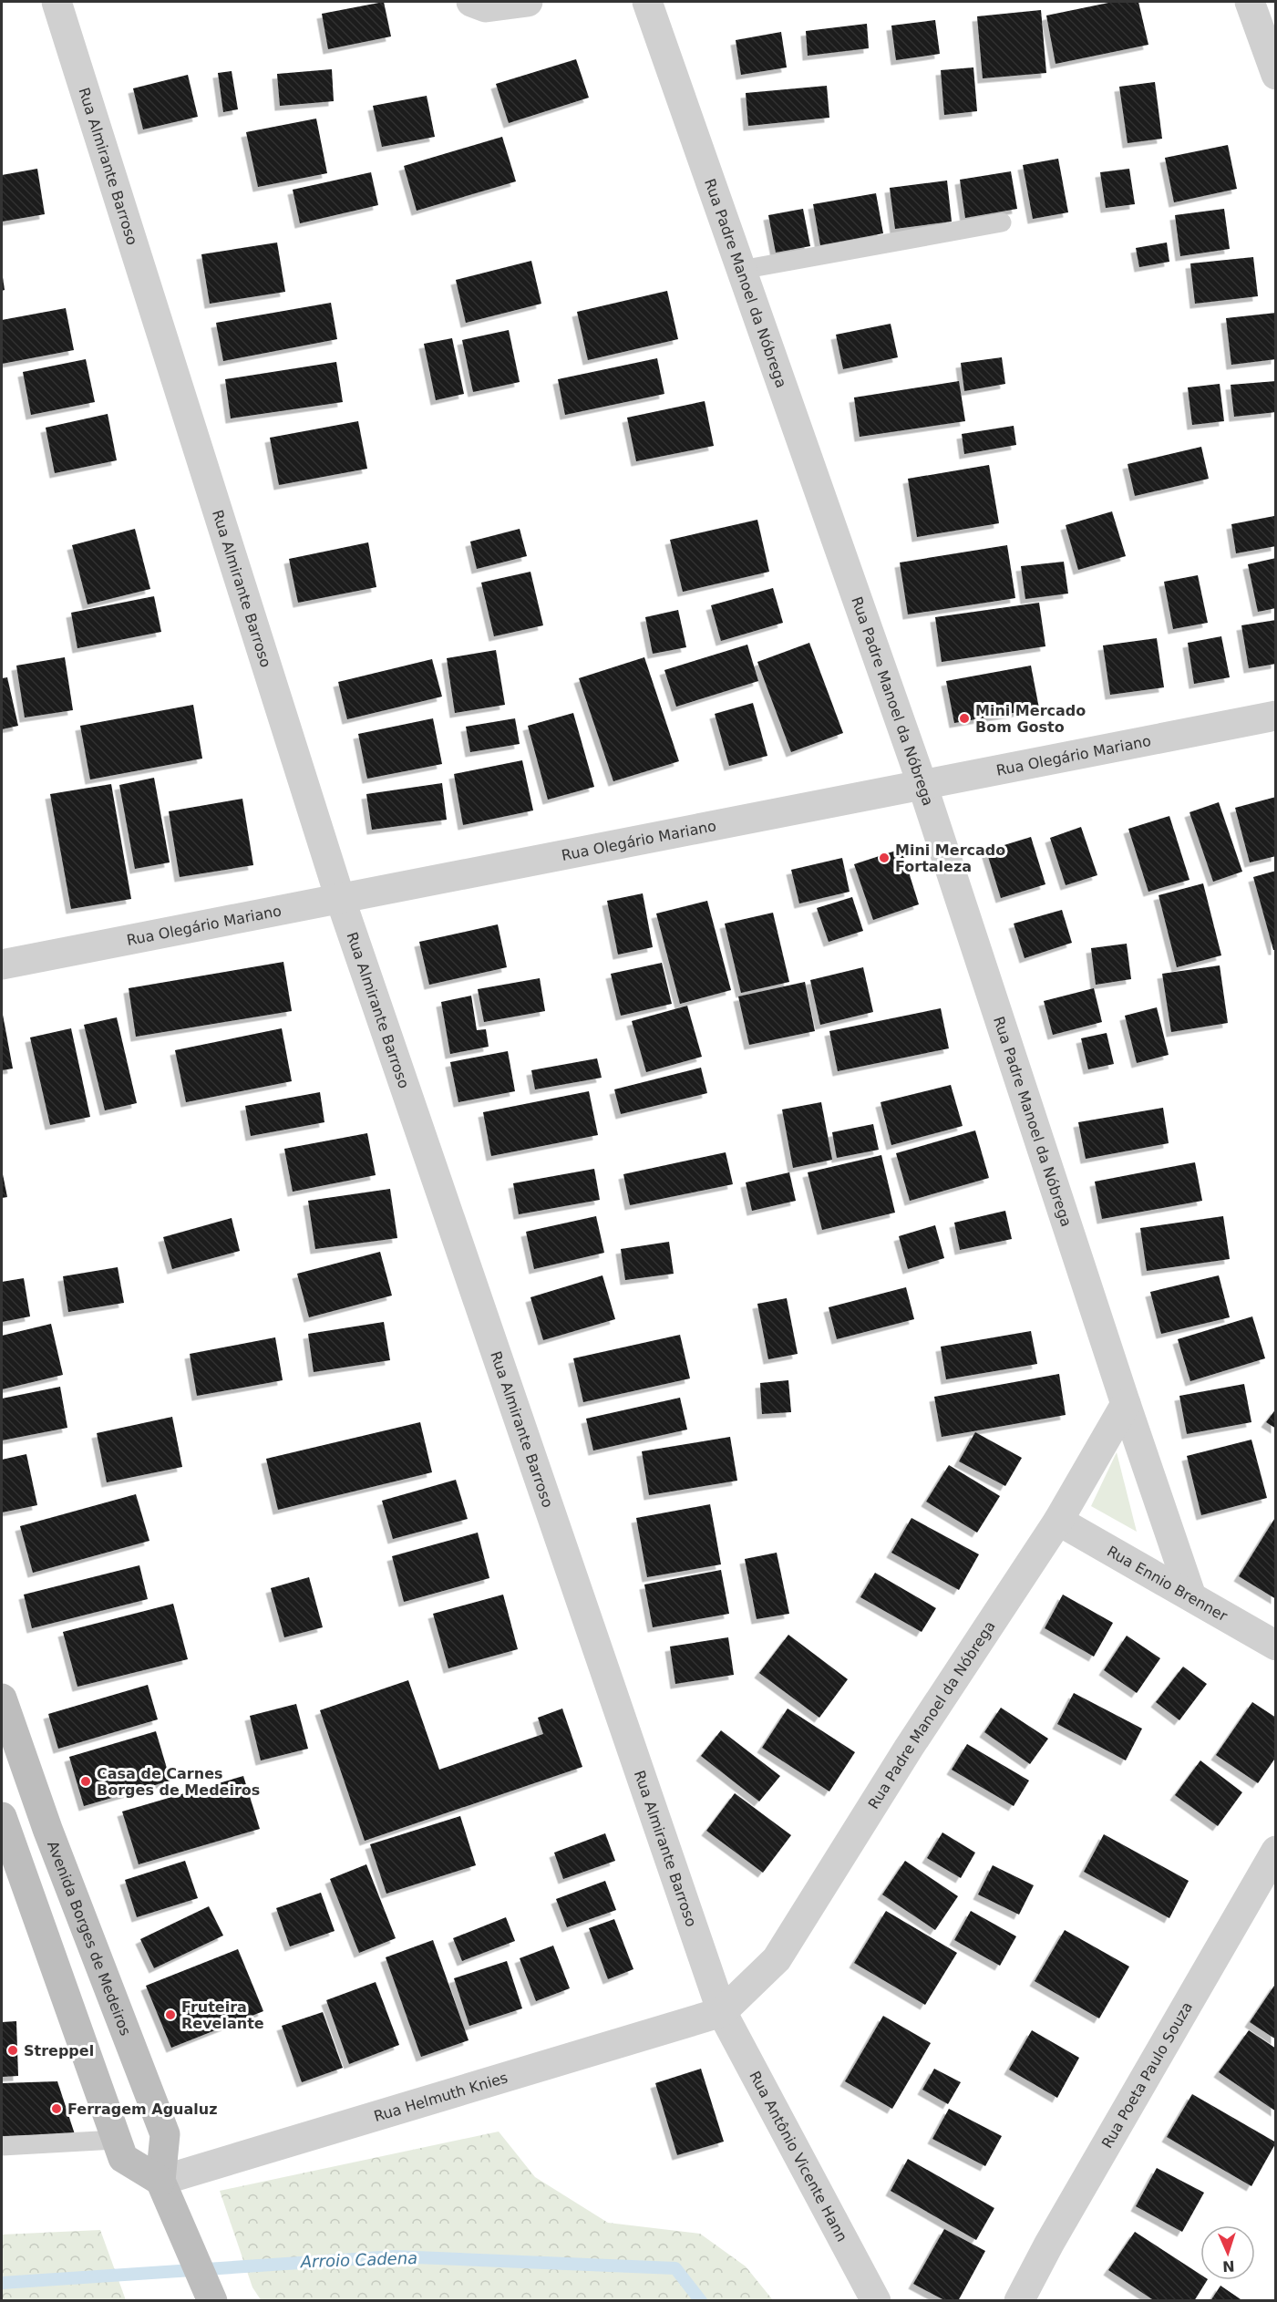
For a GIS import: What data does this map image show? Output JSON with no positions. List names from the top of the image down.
{
  "streets": {
    "main road": ["Avenida Borges de Medeiros"],
    "street": [
      "Rua Almirante Barroso",
      "Rua Padre Manoel da Nóbrega",
      "Rua Olegário Mariano",
      "Rua Ennio Brenner",
      "Rua Poeta Paulo Souza",
      "Rua Helmuth Knies",
      "Rua Antônio Vicente Hann"
    ]
  },
  "crossings": [
    ["Rua Almirante Barroso", "Rua Padre Manoel da Nóbrega"],
    ["Rua Almirante Barroso", "Rua Olegário Mariano"],
    ["Rua Almirante Barroso", "Rua Helmuth Knies"],
    ["Rua Almirante Barroso", "Rua Antônio Vicente Hann"],
    ["Rua Padre Manoel da Nóbrega", "Rua Olegário Mariano"],
    ["Rua Padre Manoel da Nóbrega", "Rua Ennio Brenner"],
    ["Rua Padre Manoel da Nóbrega", "Rua Helmuth Knies"],
    ["Rua Padre Manoel da Nóbrega", "Rua Antônio Vicente Hann"],
    ["Avenida Borges de Medeiros", "Rua Helmuth Knies"],
    ["Rua Helmuth Knies", "Rua Antônio Vicente Hann"]
  ],
  "water": ["Arroio Cadena"],
  "places": [
    "Mini Mercado Bom Gosto",
    "Mini Mercado Fortaleza",
    "Casa de Carnes Borges de Medeiros",
    "Fruteira Revelante",
    "Streppel",
    "Ferragem Agualuz"
  ],
  "north": "bottom"
}
